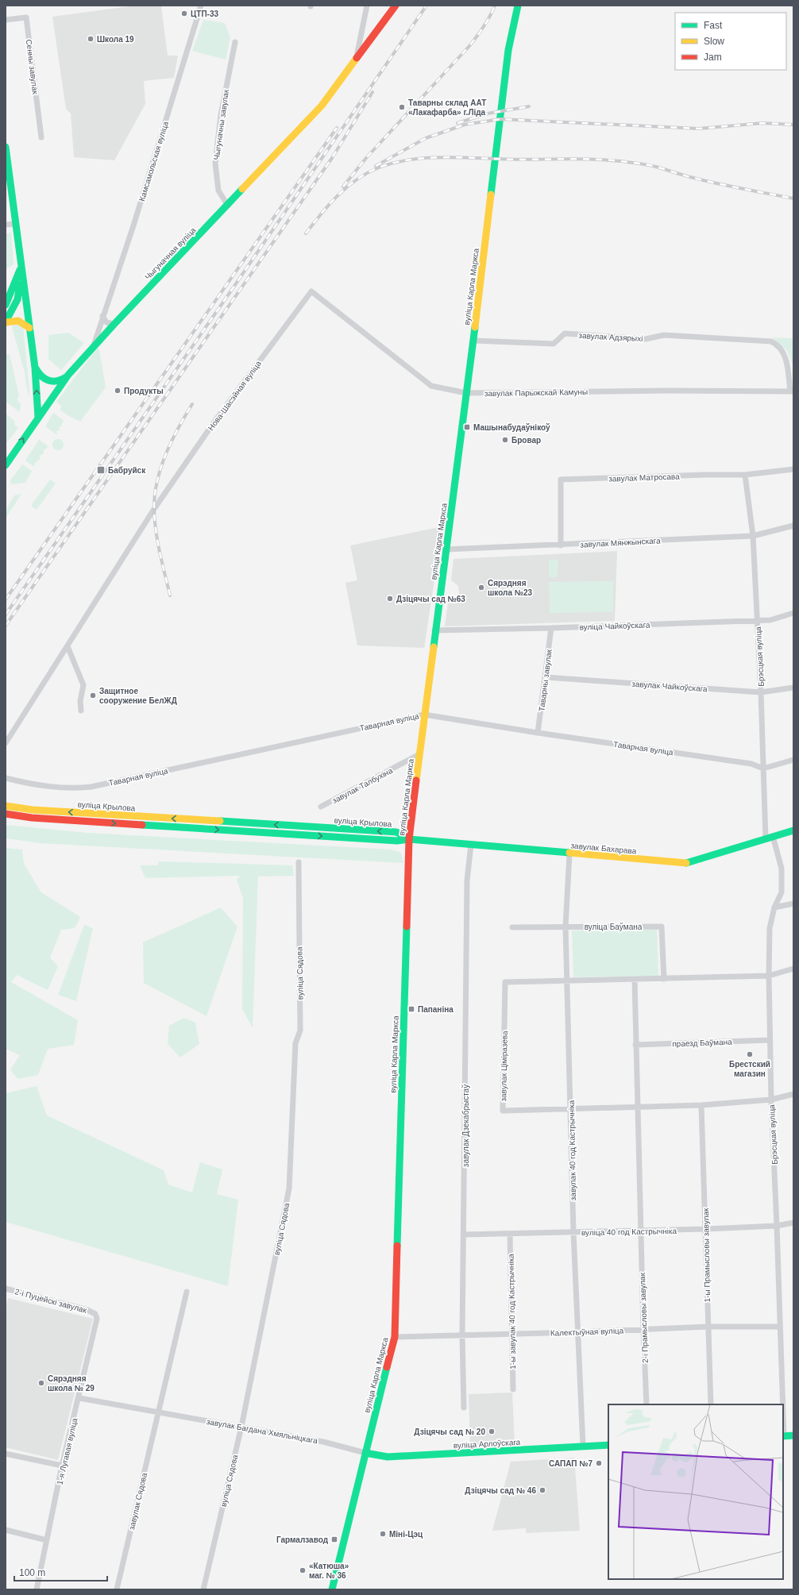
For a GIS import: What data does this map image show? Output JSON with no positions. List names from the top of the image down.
{
  "streets": {
    "main road": [
      "Чыгуначная вуліца",
      "вуліца Карла Маркса",
      "вуліца Крылова",
      "завулак Бахарава",
      "вуліца Арлоўскага"
    ],
    "street": [
      "Сенны завулак",
      "Чыгуначны завулак",
      "Камсамольская вуліца",
      "завулак Адзярыхі",
      "завулак Парыжскай Камуны",
      "Нова-Шасэйная вуліца",
      "завулак Матросава",
      "завулак Мянжынскага",
      "вуліца Чайкоўскага",
      "Брэсцкая вуліца",
      "Таварны завулак",
      "завулак Чайкоўскага",
      "Таварная вуліца",
      "завулак Талбухіна",
      "вуліца Баўмана",
      "вуліца Сядова",
      "праезд Баўмана",
      "завулак Ціміразева",
      "завулак Дзекабрыстаў",
      "завулак 40 год Кастрычніка",
      "вуліца 40 год Кастрычніка",
      "1-ы Прамысловы завулак",
      "2-і Пуцейскі завулак",
      "1-ы завулак 40 год Кастрычніка",
      "2-і Прамысловы завулак",
      "Калектыўная вуліца",
      "завулак Багдана Хмяльніцкага",
      "1-я Лугавая вуліца",
      "завулак Сядова"
    ]
  },
  "crossings": [
    ["Чыгуначны завулак", "Чыгуначная вуліца"],
    ["Камсамольская вуліца", "Чыгуначная вуліца"],
    ["вуліца Карла Маркса", "завулак Адзярыхі"],
    ["вуліца Карла Маркса", "завулак Парыжскай Камуны"],
    ["вуліца Карла Маркса", "завулак Мянжынскага"],
    ["вуліца Карла Маркса", "вуліца Чайкоўскага"],
    ["вуліца Карла Маркса", "Таварная вуліца"],
    ["вуліца Карла Маркса", "завулак Талбухіна"],
    ["вуліца Карла Маркса", "вуліца Крылова"],
    ["вуліца Карла Маркса", "завулак Бахарава"],
    ["вуліца Карла Маркса", "Калектыўная вуліца"],
    ["вуліца Карла Маркса", "завулак Багдана Хмяльніцкага"],
    ["вуліца Карла Маркса", "вуліца Арлоўскага"],
    ["завулак Адзярыхі", "завулак Парыжскай Камуны"],
    ["завулак Парыжскай Камуны", "Нова-Шасэйная вуліца"],
    ["завулак Матросава", "завулак Мянжынскага"],
    ["завулак Матросава", "Брэсцкая вуліца"],
    ["завулак Мянжынскага", "Брэсцкая вуліца"],
    ["вуліца Чайкоўскага", "Брэсцкая вуліца"],
    ["вуліца Чайкоўскага", "Таварны завулак"],
    ["Брэсцкая вуліца", "завулак Чайкоўскага"],
    ["Брэсцкая вуліца", "Таварная вуліца"],
    ["Брэсцкая вуліца", "завулак Бахарава"],
    ["Брэсцкая вуліца", "праезд Баўмана"],
    ["Брэсцкая вуліца", "завулак Ціміразева"],
    ["Брэсцкая вуліца", "вуліца 40 год Кастрычніка"],
    ["Брэсцкая вуліца", "Калектыўная вуліца"],
    ["Таварны завулак", "завулак Чайкоўскага"],
    ["Таварны завулак", "Таварная вуліца"],
    ["вуліца Крылова", "завулак Бахарава"],
    ["завулак Бахарава", "завулак Дзекабрыстаў"],
    ["завулак Бахарава", "завулак 40 год Кастрычніка"],
    ["вуліца Баўмана", "завулак 40 год Кастрычніка"],
    ["вуліца Сядова", "завулак Багдана Хмяльніцкага"],
    ["завулак Ціміразева", "завулак 40 год Кастрычніка"],
    ["завулак Ціміразева", "1-ы Прамысловы завулак"],
    ["завулак Дзекабрыстаў", "вуліца 40 год Кастрычніка"],
    ["завулак Дзекабрыстаў", "Калектыўная вуліца"],
    ["завулак 40 год Кастрычніка", "вуліца 40 год Кастрычніка"],
    ["завулак 40 год Кастрычніка", "Калектыўная вуліца"],
    ["завулак 40 год Кастрычніка", "вуліца Арлоўскага"],
    ["вуліца 40 год Кастрычніка", "1-ы Прамысловы завулак"],
    ["вуліца 40 год Кастрычніка", "1-ы завулак 40 год Кастрычніка"],
    ["вуліца 40 год Кастрычніка", "2-і Прамысловы завулак"],
    ["1-ы Прамысловы завулак", "Калектыўная вуліца"],
    ["2-і Пуцейскі завулак", "1-я Лугавая вуліца"],
    ["1-ы завулак 40 год Кастрычніка", "Калектыўная вуліца"],
    ["2-і Прамысловы завулак", "Калектыўная вуліца"],
    ["завулак Багдана Хмяльніцкага", "вуліца Арлоўскага"],
    ["завулак Багдана Хмяльніцкага", "1-я Лугавая вуліца"],
    ["завулак Багдана Хмяльніцкага", "завулак Сядова"]
  ],
  "places": {
    "other": [
      "ЦТП-33",
      "Школа 19",
      "Таварны склад ААТ «Лакафарба» г.Ліда",
      "Продукты",
      "Бровар",
      "Сярэдняя школа №23",
      "Дзіцячы сад №63",
      "Защитное сооружение БелЖД",
      "Брестский магазин",
      "Сярэдняя школа № 29",
      "Дзіцячы сад № 20",
      "САПАП №7",
      "Дзіцячы сад № 46",
      "Міні-Цэц",
      "«Катюша» маг. № 36"
    ],
    "transit": [
      "Машынабудаўнікоў",
      "Бабруйск",
      "Папаніна",
      "Гармалзавод"
    ]
  },
  "legend": ["Fast", "Slow", "Jam"],
  "scale_bar": "100 m"
}
